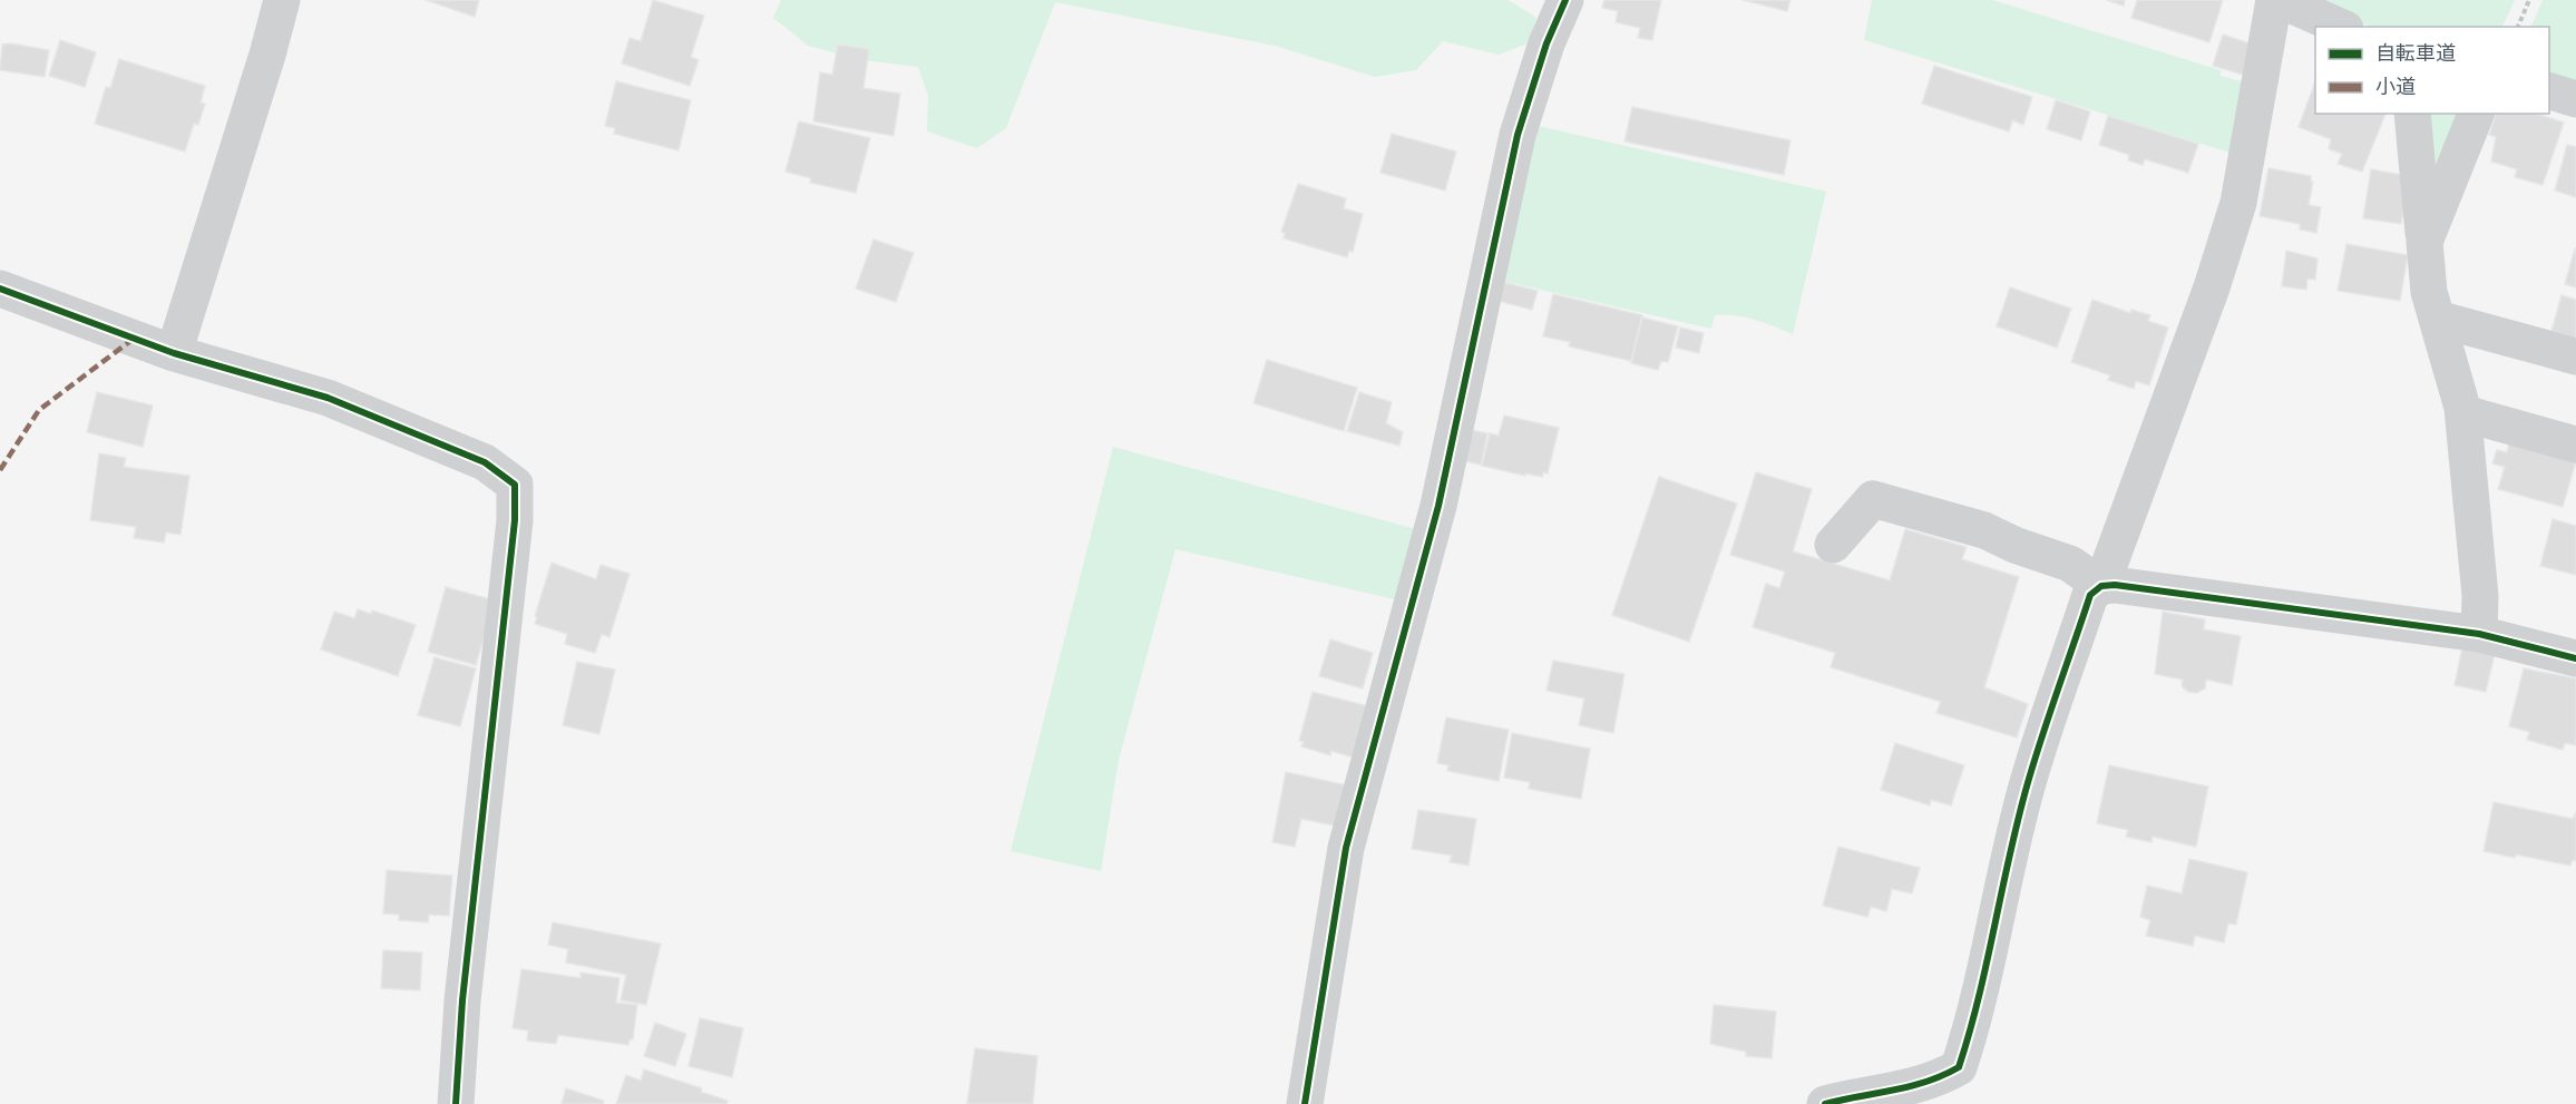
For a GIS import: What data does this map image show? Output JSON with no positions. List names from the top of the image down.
{
  "legend": ["自転車道", "小道"]
}
